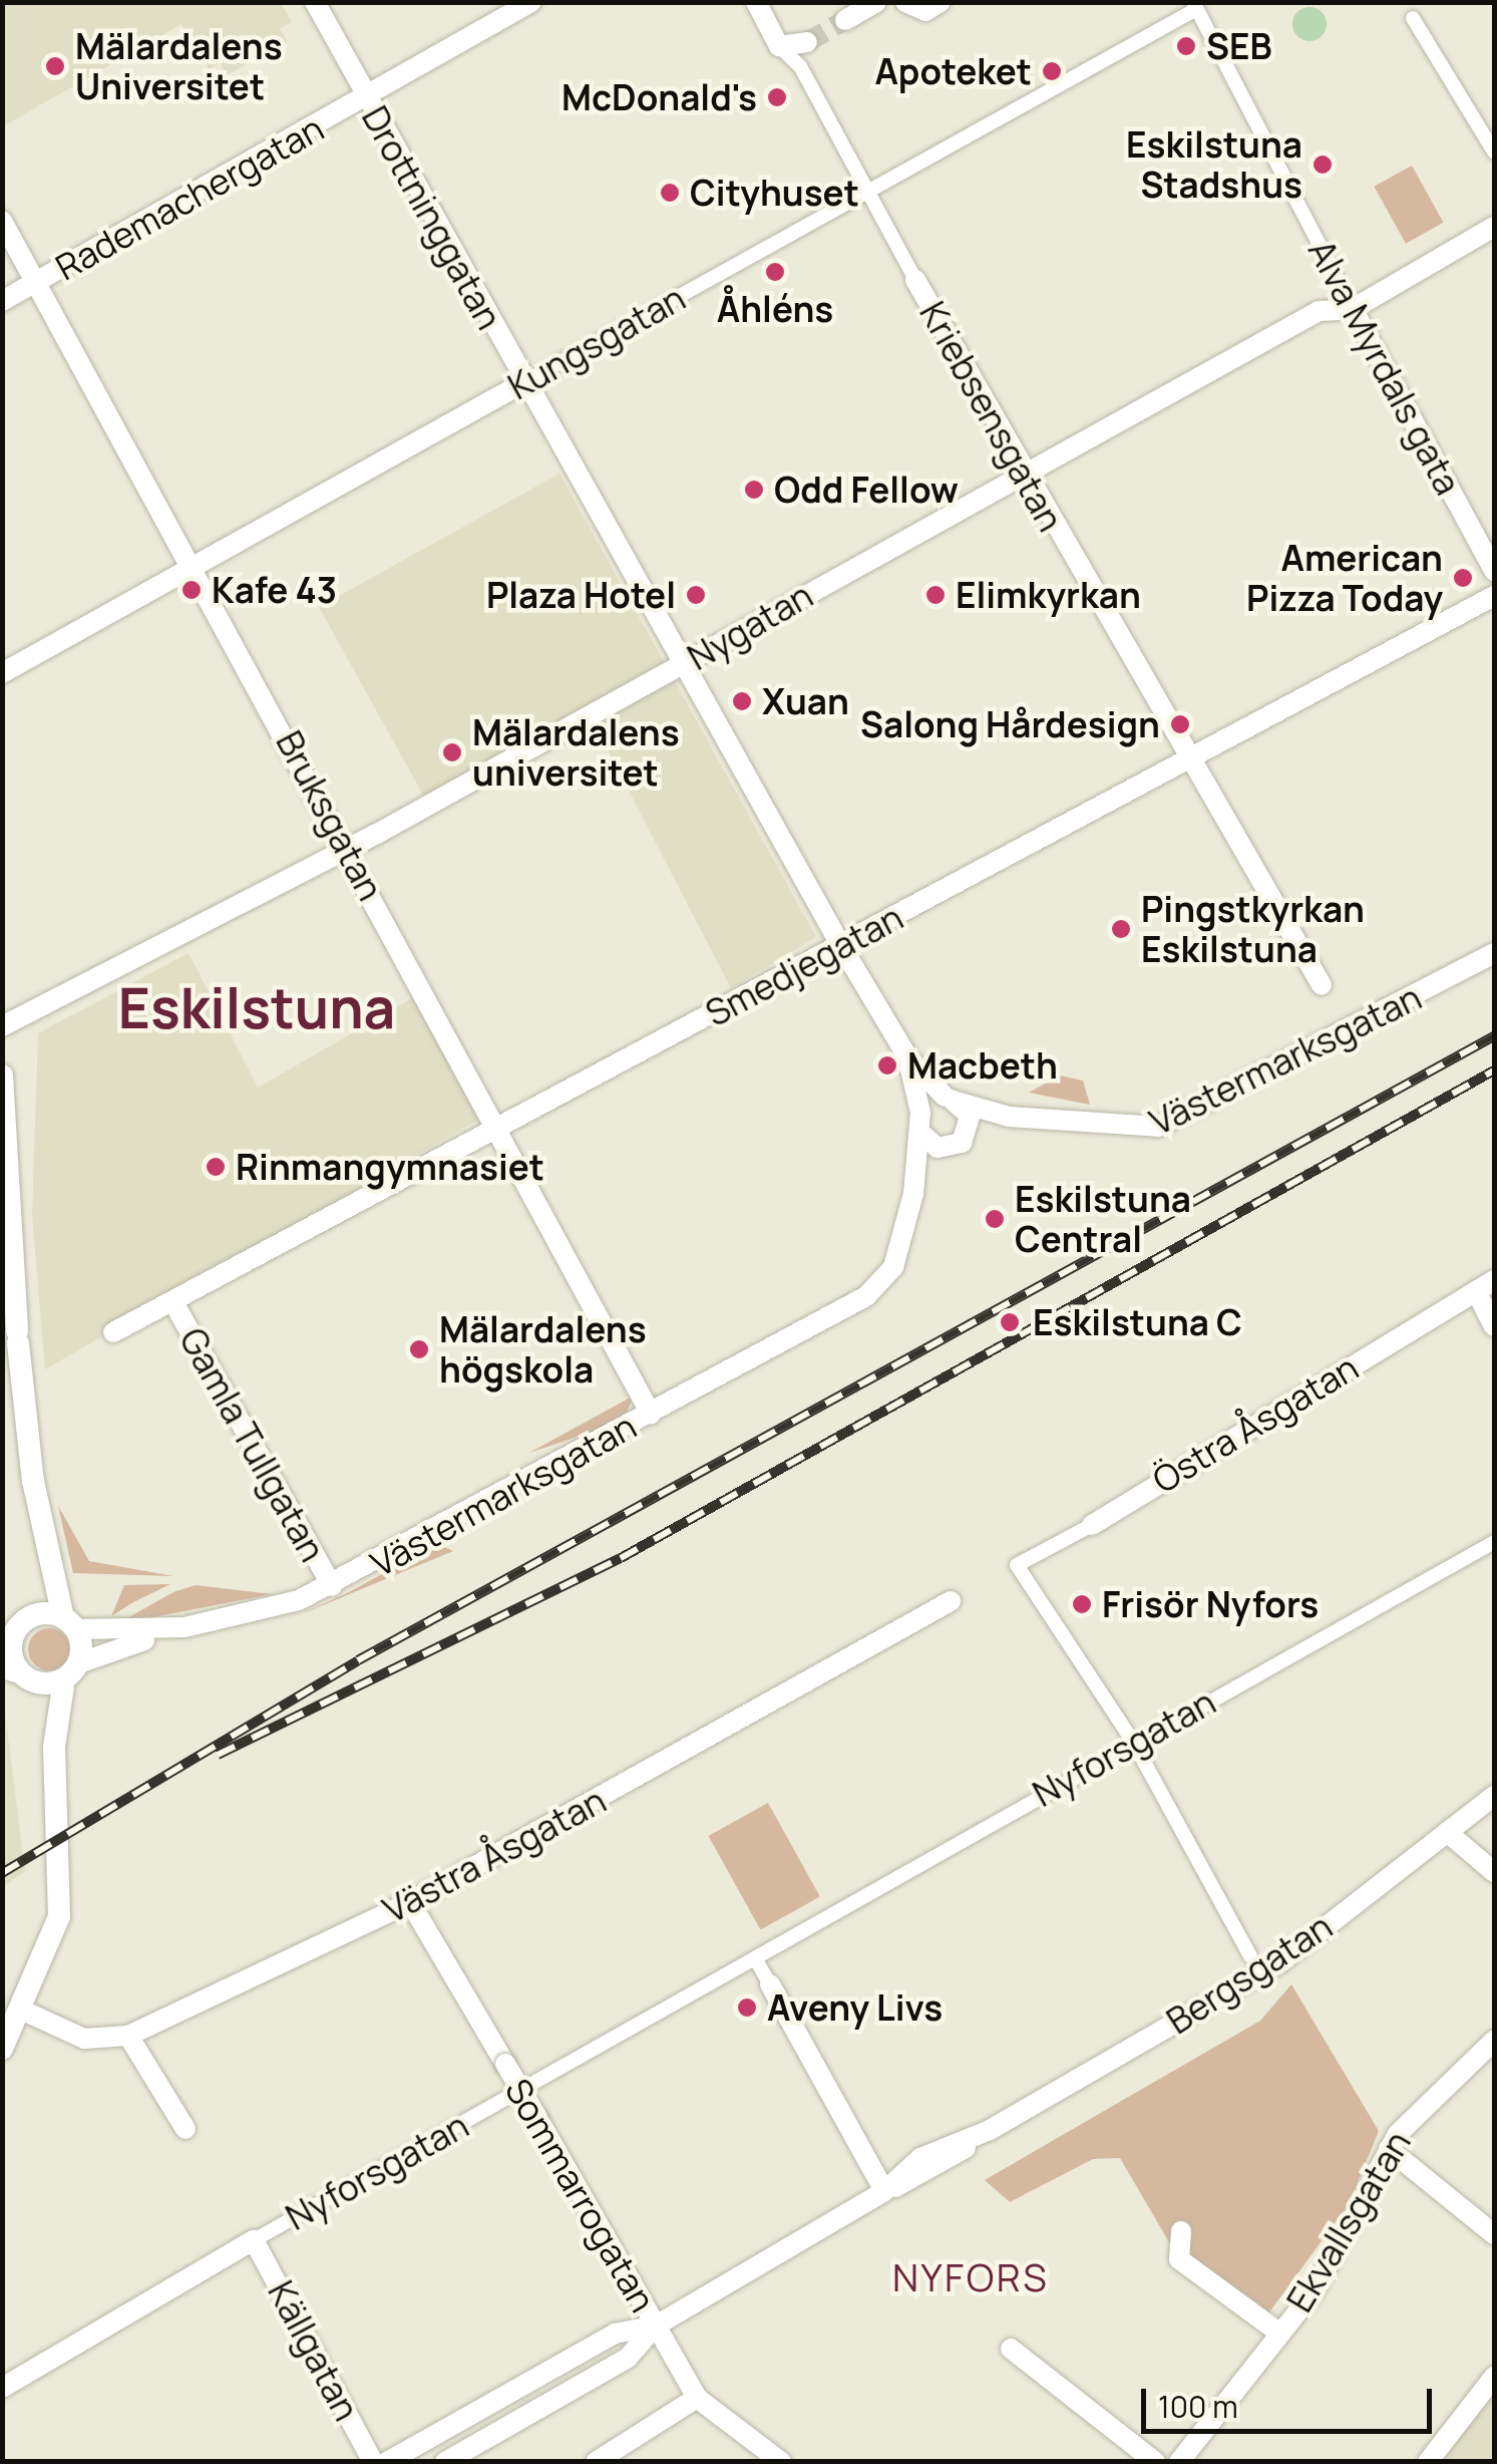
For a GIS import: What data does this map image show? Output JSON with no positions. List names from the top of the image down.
{
  "streets": {
    "street": [
      "Rademachergatan",
      "Drottninggatan",
      "Kungsgatan",
      "Alva Myrdals gata",
      "Kriebsensgatan",
      "Nygatan",
      "Bruksgatan",
      "Smedjegatan",
      "Västermarksgatan",
      "Östra Åsgatan",
      "Gamla Tullgatan",
      "Nyforsgatan",
      "Västra Åsgatan",
      "Bergsgatan",
      "Sommarrogatan",
      "Ekvallsgatan",
      "Källgatan"
    ]
  },
  "crossings": [
    ["Rademachergatan", "Drottninggatan"],
    ["Rademachergatan", "Bruksgatan"],
    ["Drottninggatan", "Kungsgatan"],
    ["Drottninggatan", "Nygatan"],
    ["Drottninggatan", "Smedjegatan"],
    ["Drottninggatan", "Västermarksgatan"],
    ["Kungsgatan", "Alva Myrdals gata"],
    ["Kungsgatan", "Kriebsensgatan"],
    ["Kungsgatan", "Bruksgatan"],
    ["Alva Myrdals gata", "Nygatan"],
    ["Kriebsensgatan", "Nygatan"],
    ["Kriebsensgatan", "Smedjegatan"],
    ["Nygatan", "Bruksgatan"],
    ["Bruksgatan", "Smedjegatan"],
    ["Bruksgatan", "Västermarksgatan"],
    ["Smedjegatan", "Gamla Tullgatan"],
    ["Västermarksgatan", "Gamla Tullgatan"],
    ["Östra Åsgatan", "Nyforsgatan"],
    ["Nyforsgatan", "Källgatan"],
    ["Västra Åsgatan", "Sommarrogatan"],
    ["Bergsgatan", "Sommarrogatan"]
  ],
  "districts": ["Eskilstuna", "NYFORS"],
  "places": [
    "SEB",
    "Mälardalens Universitet",
    "Apoteket",
    "McDonald's",
    "Eskilstuna Stadshus",
    "Cityhuset",
    "Åhléns",
    "Odd Fellow",
    "American Pizza Today",
    "Kafe 43",
    "Plaza Hotel",
    "Elimkyrkan",
    "Xuan",
    "Salong Hårdesign",
    "Mälardalens universitet",
    "Pingstkyrkan Eskilstuna",
    "Macbeth",
    "Rinmangymnasiet",
    "Eskilstuna Central",
    "Eskilstuna C",
    "Mälardalens högskola",
    "Frisör Nyfors",
    "Aveny Livs"
  ],
  "scale_bar": "100 m"
}
